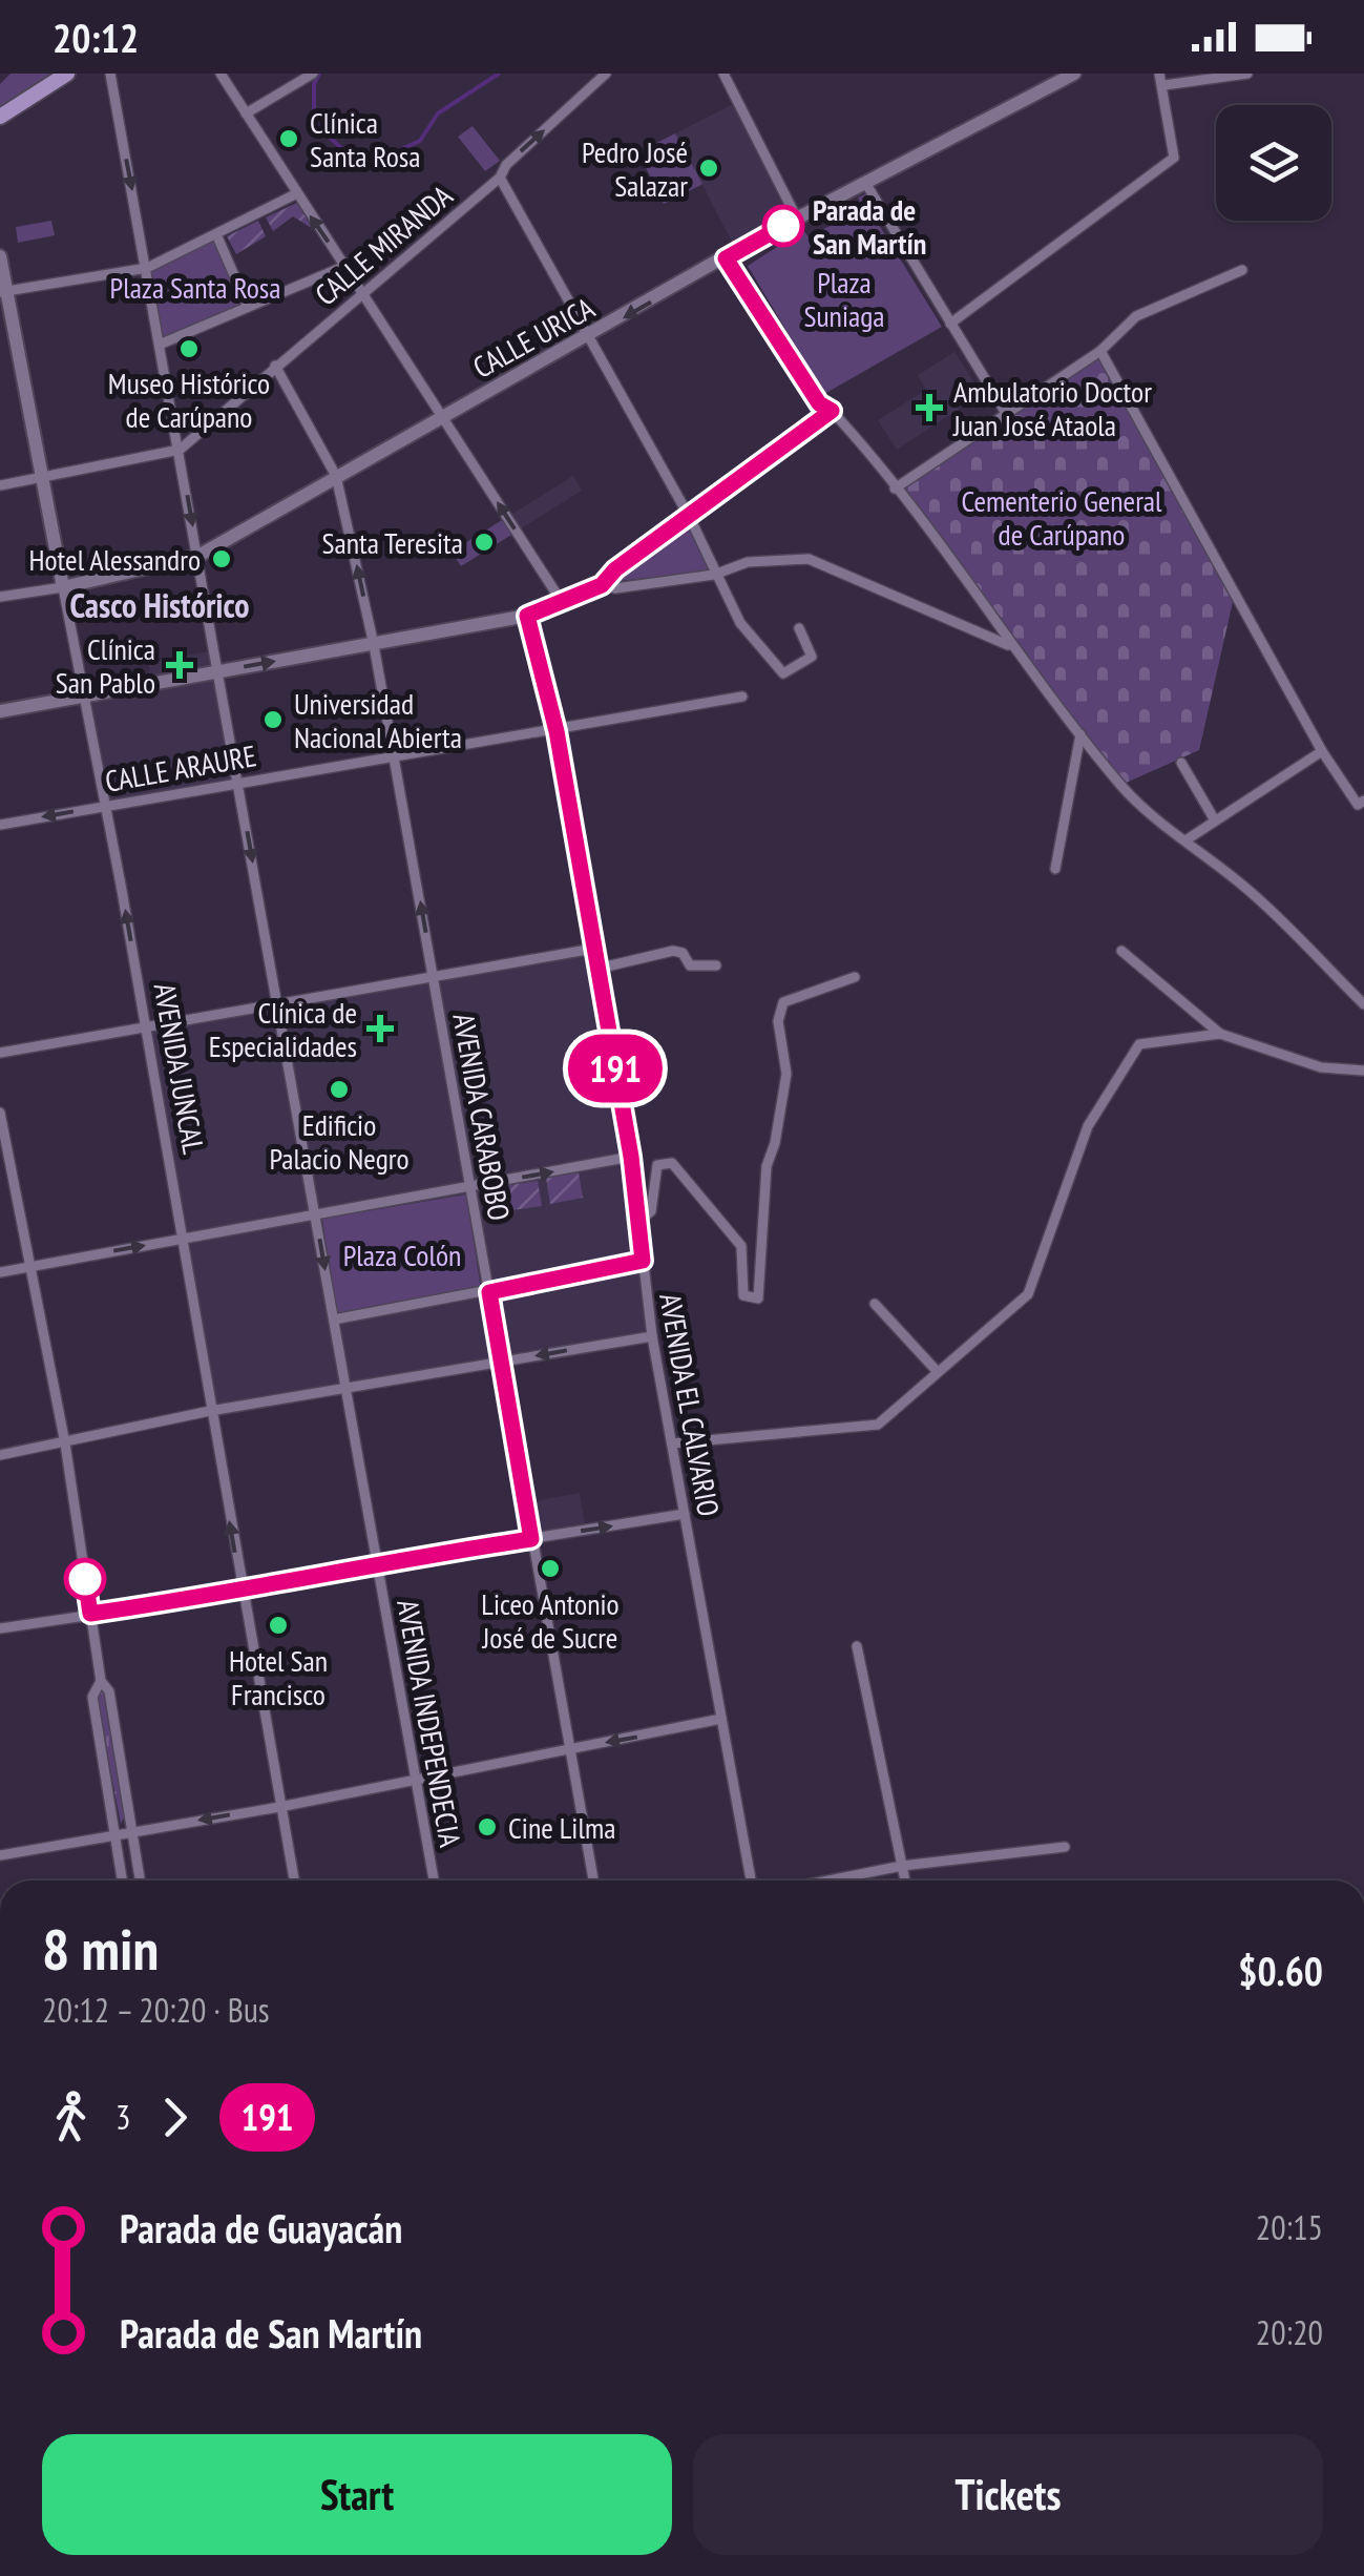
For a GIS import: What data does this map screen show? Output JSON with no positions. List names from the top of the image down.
{
  "streets": {
    "main road": ["CALLE URICA", "AVENIDA JUNCAL"],
    "street": [
      "CALLE MIRANDA",
      "CALLE ARAURE",
      "AVENIDA CARABOBO",
      "AVENIDA EL CALVARIO",
      "AVENIDA INDEPENDECIA"
    ]
  },
  "crossings": [
    ["CALLE MIRANDA", "AVENIDA JUNCAL"],
    ["CALLE MIRANDA", "AVENIDA CARABOBO"],
    ["CALLE MIRANDA", "AVENIDA INDEPENDECIA"],
    ["CALLE URICA", "AVENIDA JUNCAL"],
    ["CALLE URICA", "AVENIDA CARABOBO"],
    ["CALLE URICA", "AVENIDA INDEPENDECIA"],
    ["CALLE ARAURE", "AVENIDA JUNCAL"],
    ["CALLE ARAURE", "AVENIDA CARABOBO"],
    ["CALLE ARAURE", "AVENIDA EL CALVARIO"],
    ["CALLE ARAURE", "AVENIDA INDEPENDECIA"]
  ],
  "districts": ["Casco Histórico"],
  "parks": [
    "Plaza Suniaga",
    "Plaza Santa Rosa",
    "Cementerio General de Carúpano",
    "Plaza Colón"
  ],
  "places": {
    "other": [
      "Clínica Santa Rosa",
      "Pedro José Salazar",
      "Parada de San Martín",
      "Museo Histórico de Carúpano",
      "Santa Teresita",
      "Hotel Alessandro",
      "Universidad Nacional Abierta",
      "Edificio Palacio Negro",
      "Liceo Antonio José de Sucre",
      "Hotel San Francisco",
      "Cine Lilma"
    ],
    "health": ["Ambulatorio Doctor Juan José Ataola", "Clínica San Pablo", "Clínica de Especialidades"]
  },
  "lines": ["bus line 191"],
  "page": {
    "status": "20:12",
    "on_map": "191",
    "heading": ["8 min", "20:12 – 20:20 · Bus", "$0.60"],
    "legs": ["3", "191"],
    "list": [
      {
        "name": "Parada de Guayacán",
        "value": "20:15"
      },
      {
        "name": "Parada de San Martín",
        "value": "20:20"
      }
    ],
    "buttons": ["Start", "Tickets"]
  }
}
